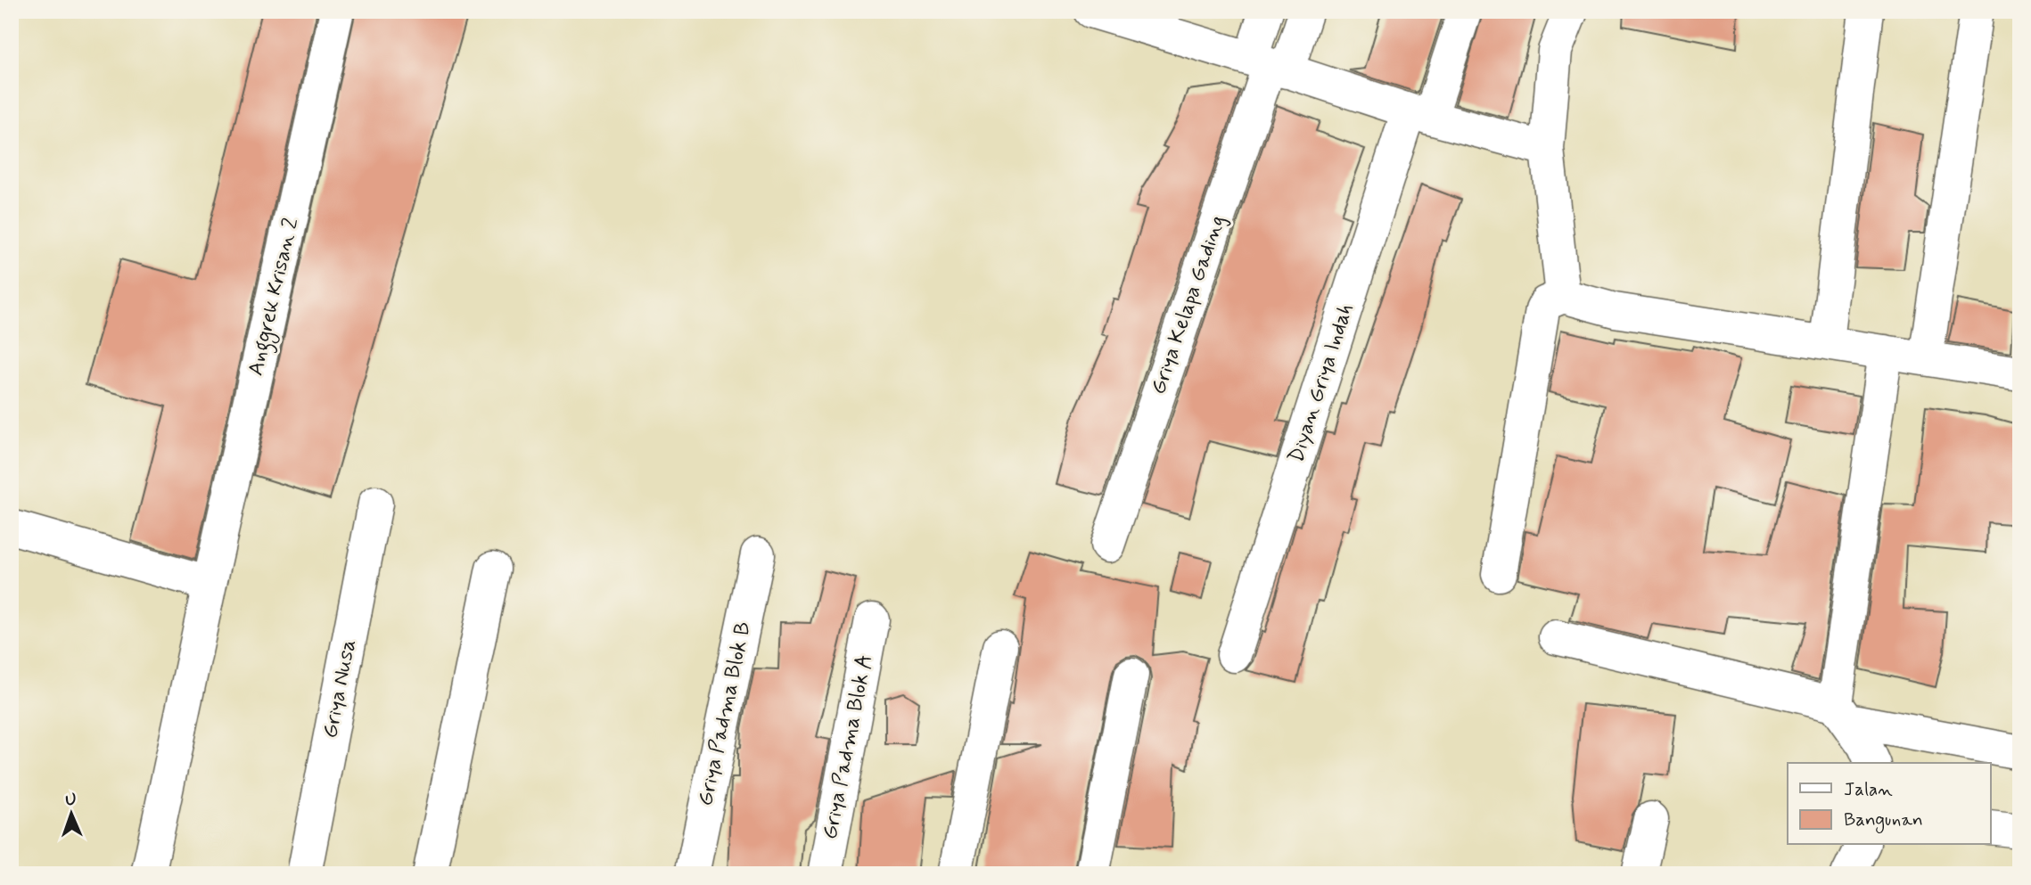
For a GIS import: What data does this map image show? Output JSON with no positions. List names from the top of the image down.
{
  "streets": {
    "street": [
      "Anggrek Krisan 2",
      "Griya Kelapa Gading",
      "Diyan Griya Indah",
      "Griya Nusa",
      "Griya Padma Blok B",
      "Griya Padma Blok A"
    ]
  },
  "legend": ["Jalan", "Bangunan"],
  "north": "top"
}
